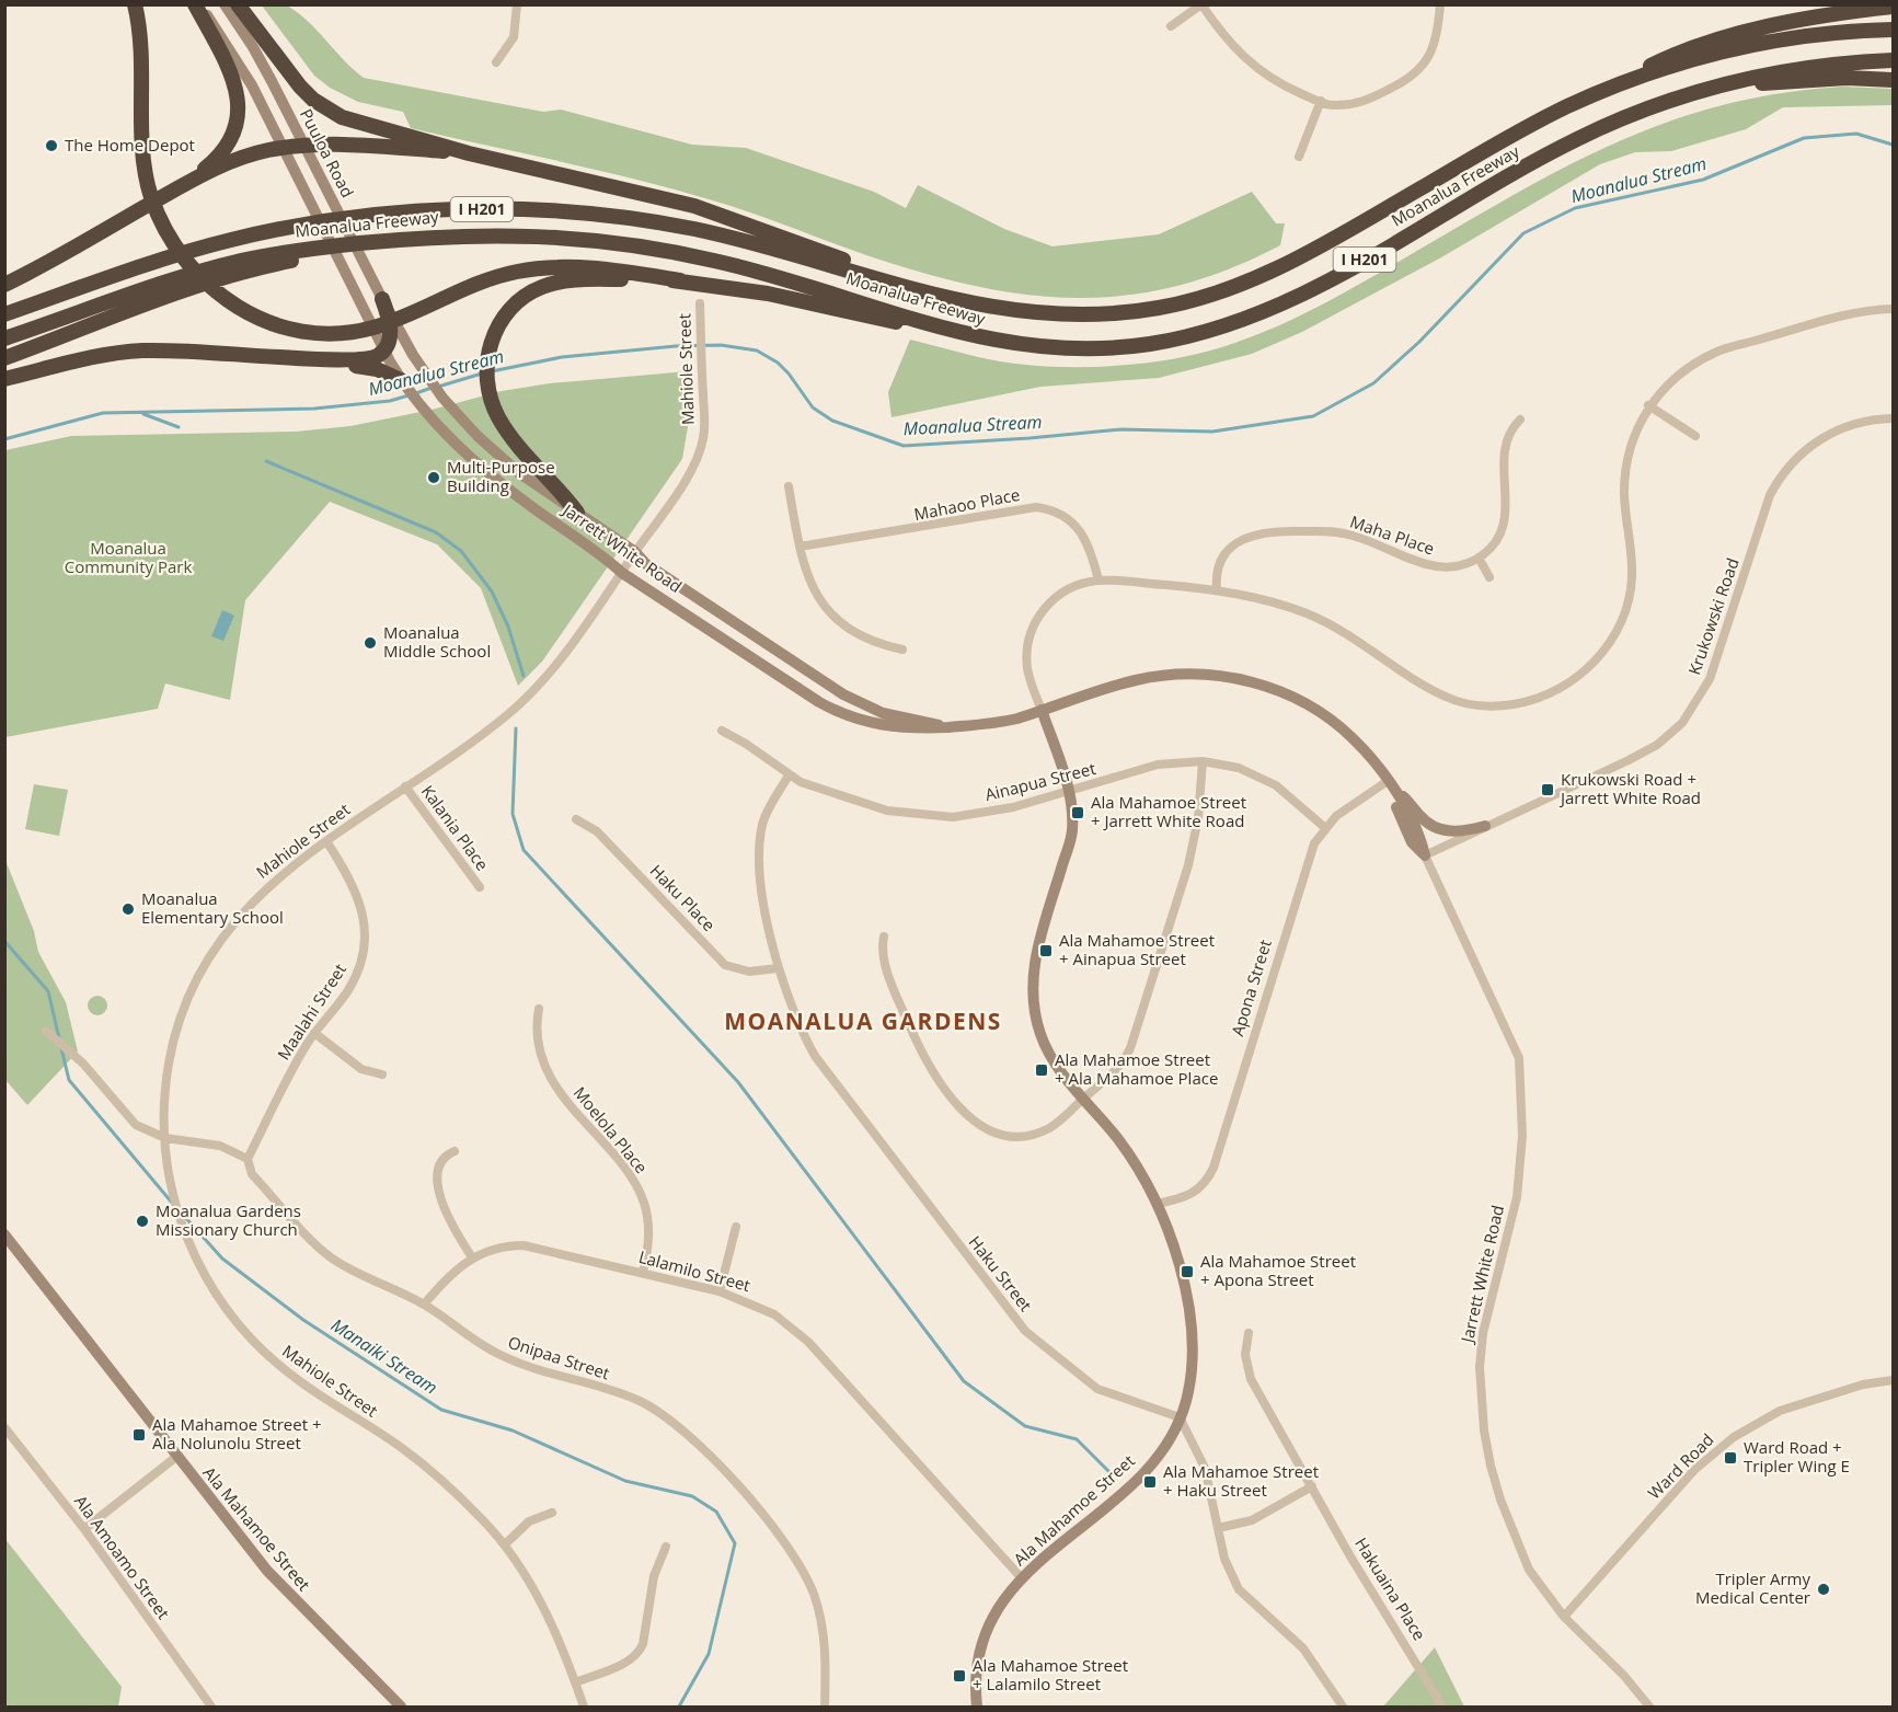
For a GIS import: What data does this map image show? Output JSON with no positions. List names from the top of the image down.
{
  "streets": {
    "highway": ["Moanalua Freeway", "I H201"],
    "street": [
      "Puuloa Road",
      "Mahiole Street",
      "Mahaoo Place",
      "Maha Place",
      "Jarrett White Road",
      "Krukowski Road",
      "Ainapua Street",
      "Kalania Place",
      "Haku Place",
      "Apona Street",
      "Maalahi Street",
      "Moelola Place",
      "Lalamilo Street",
      "Haku Street",
      "Onipaa Street",
      "Ward Road",
      "Ala Mahamoe Street",
      "Ala Amoamo Street",
      "Hakuaina Place"
    ]
  },
  "crossings": [
    ["Puuloa Road", "Jarrett White Road"],
    ["Mahiole Street", "Jarrett White Road"],
    ["Mahiole Street", "Kalania Place"],
    ["Mahiole Street", "Maalahi Street"],
    ["Mahaoo Place", "Ala Mahamoe Street"],
    ["Maha Place", "Ala Mahamoe Street"],
    ["Jarrett White Road", "Krukowski Road"],
    ["Jarrett White Road", "Apona Street"],
    ["Jarrett White Road", "Ward Road"],
    ["Jarrett White Road", "Ala Mahamoe Street"],
    ["Ainapua Street", "Apona Street"],
    ["Ainapua Street", "Haku Street"],
    ["Ainapua Street", "Ala Mahamoe Street"],
    ["Haku Place", "Haku Street"],
    ["Apona Street", "Ala Mahamoe Street"],
    ["Maalahi Street", "Onipaa Street"],
    ["Moelola Place", "Lalamilo Street"],
    ["Lalamilo Street", "Onipaa Street"],
    ["Lalamilo Street", "Ala Mahamoe Street"],
    ["Haku Street", "Ala Mahamoe Street"]
  ],
  "districts": ["MOANALUA GARDENS"],
  "water": ["Moanalua Stream", "Manaiki Stream"],
  "parks": ["Moanalua Community Park"],
  "places": {
    "other": [
      "The Home Depot",
      "Multi-Purpose Building",
      "Moanalua Middle School",
      "Moanalua Elementary School",
      "Moanalua Gardens Missionary Church",
      "Tripler Army Medical Center"
    ],
    "transit": [
      "Krukowski Road + Jarrett White Road",
      "Ala Mahamoe Street + Jarrett White Road",
      "Ala Mahamoe Street + Ainapua Street",
      "Ala Mahamoe Street + Ala Mahamoe Place",
      "Ala Mahamoe Street + Apona Street",
      "Ala Mahamoe Street + Ala Nolunolu Street",
      "Ward Road + Tripler Wing E",
      "Ala Mahamoe Street + Haku Street",
      "Ala Mahamoe Street + Lalamilo Street"
    ]
  }
}
